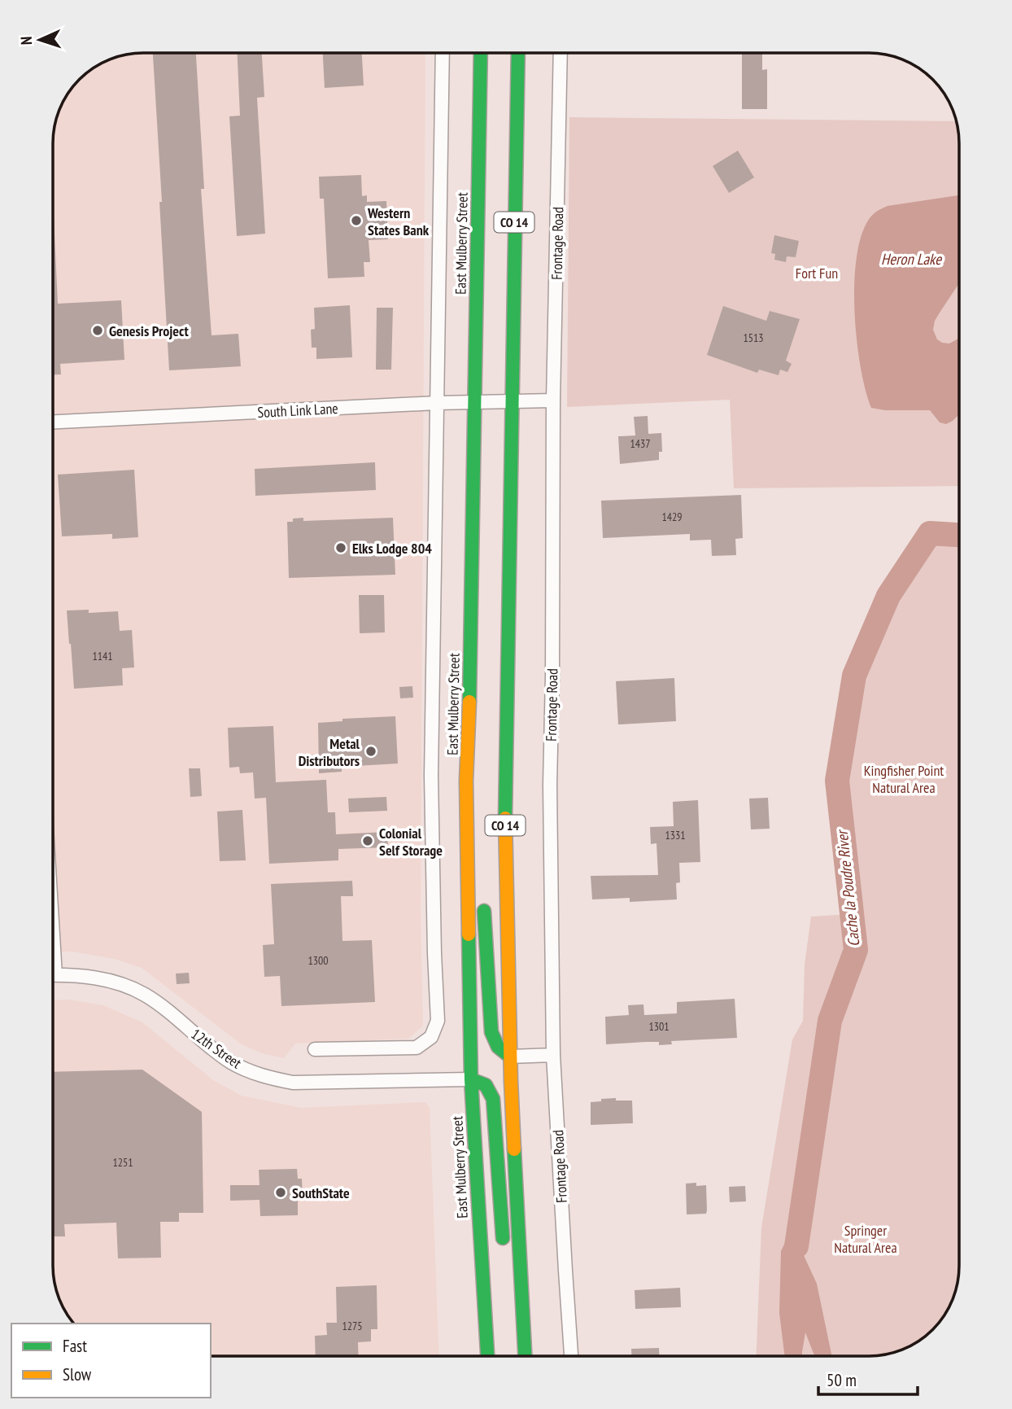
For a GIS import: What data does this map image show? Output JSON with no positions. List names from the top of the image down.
{
  "streets": {
    "highway": ["CO 14", "East Mulberry Street"],
    "street": ["Frontage Road", "South Link Lane", "12th Street"]
  },
  "crossings": [
    ["CO 14", "South Link Lane"],
    ["East Mulberry Street", "South Link Lane"],
    ["East Mulberry Street", "12th Street"],
    ["Frontage Road", "South Link Lane"]
  ],
  "water": ["Heron Lake", "Cache la Poudre River"],
  "parks": ["Fort Fun", "Kingfisher Point Natural Area", "Springer Natural Area"],
  "places": [
    "Western States Bank",
    "Genesis Project",
    "Elks Lodge 804",
    "Metal Distributors",
    "Colonial Self Storage",
    "SouthState"
  ],
  "house_numbers": [
    "1513",
    "1437",
    "1429",
    "1141",
    "1331",
    "1300",
    "1301",
    "1251",
    "1275"
  ],
  "legend": ["Fast", "Slow"],
  "scale_bar": "50 m",
  "north": "left"
}
